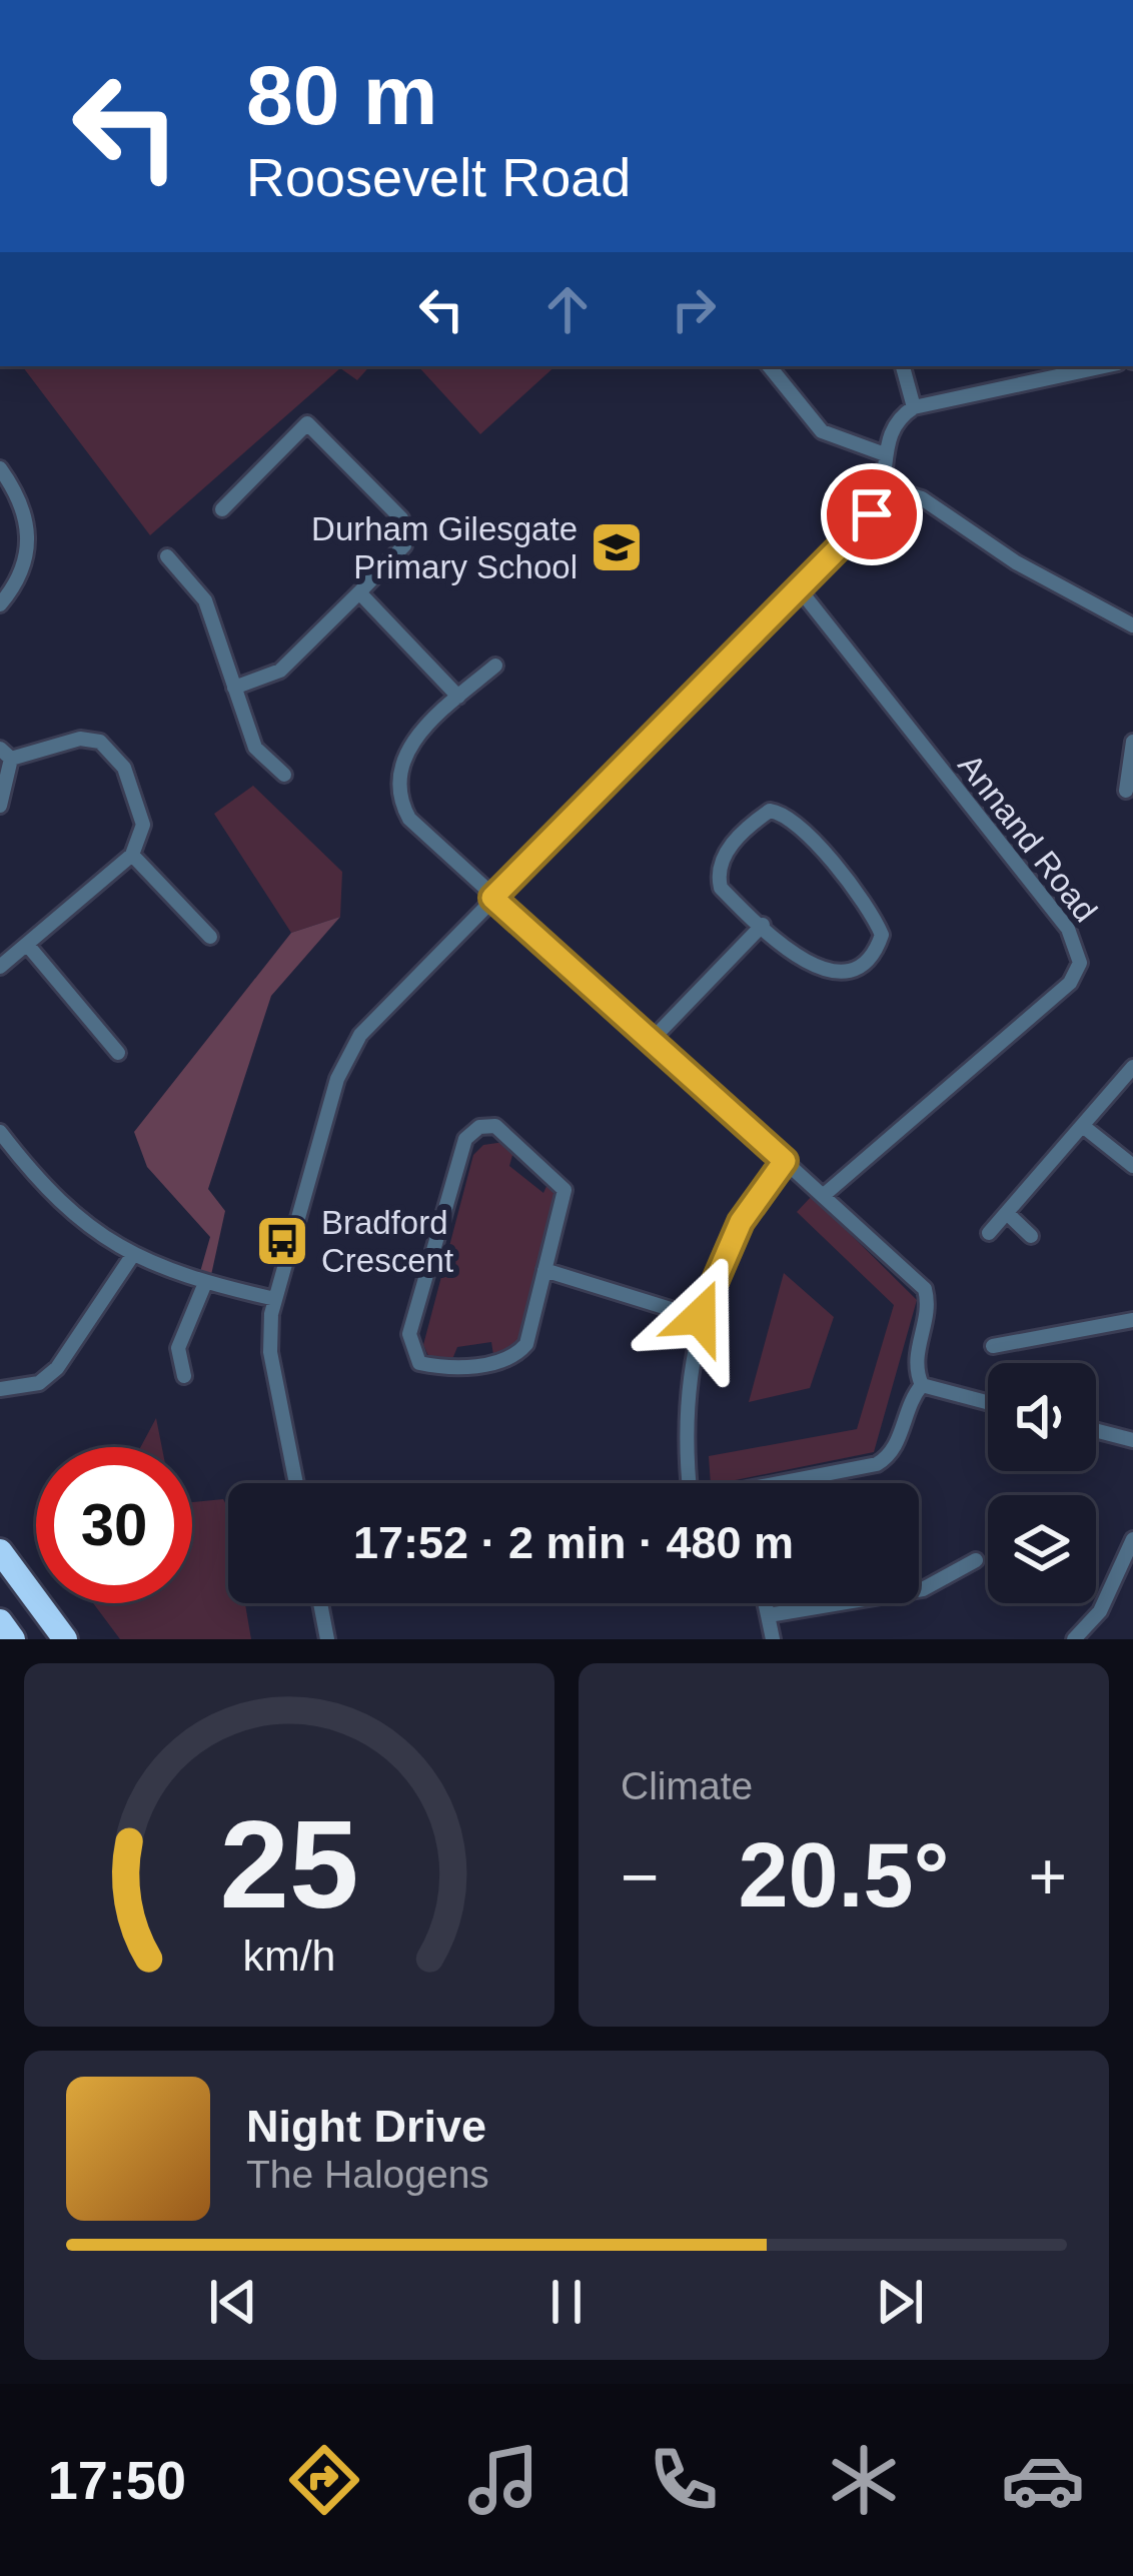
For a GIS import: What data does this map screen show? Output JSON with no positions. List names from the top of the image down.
{
  "streets": {
    "street": ["Annand Road"]
  },
  "places": {
    "school or university": ["Durham Gilesgate Primary School"],
    "bus stop": ["Bradford Crescent"]
  },
  "page": {
    "turn": ["80 m", "Roosevelt Road"],
    "limit": "30",
    "trip": "17:52 · 2 min · 480 m",
    "tile": "Climate",
    "heat": ["−", "20.5°", "+"],
    "song": ["Night Drive", "The Halogens"],
    "tabs": "17:50",
    "gauge": ["25", "km/h"]
  }
}
